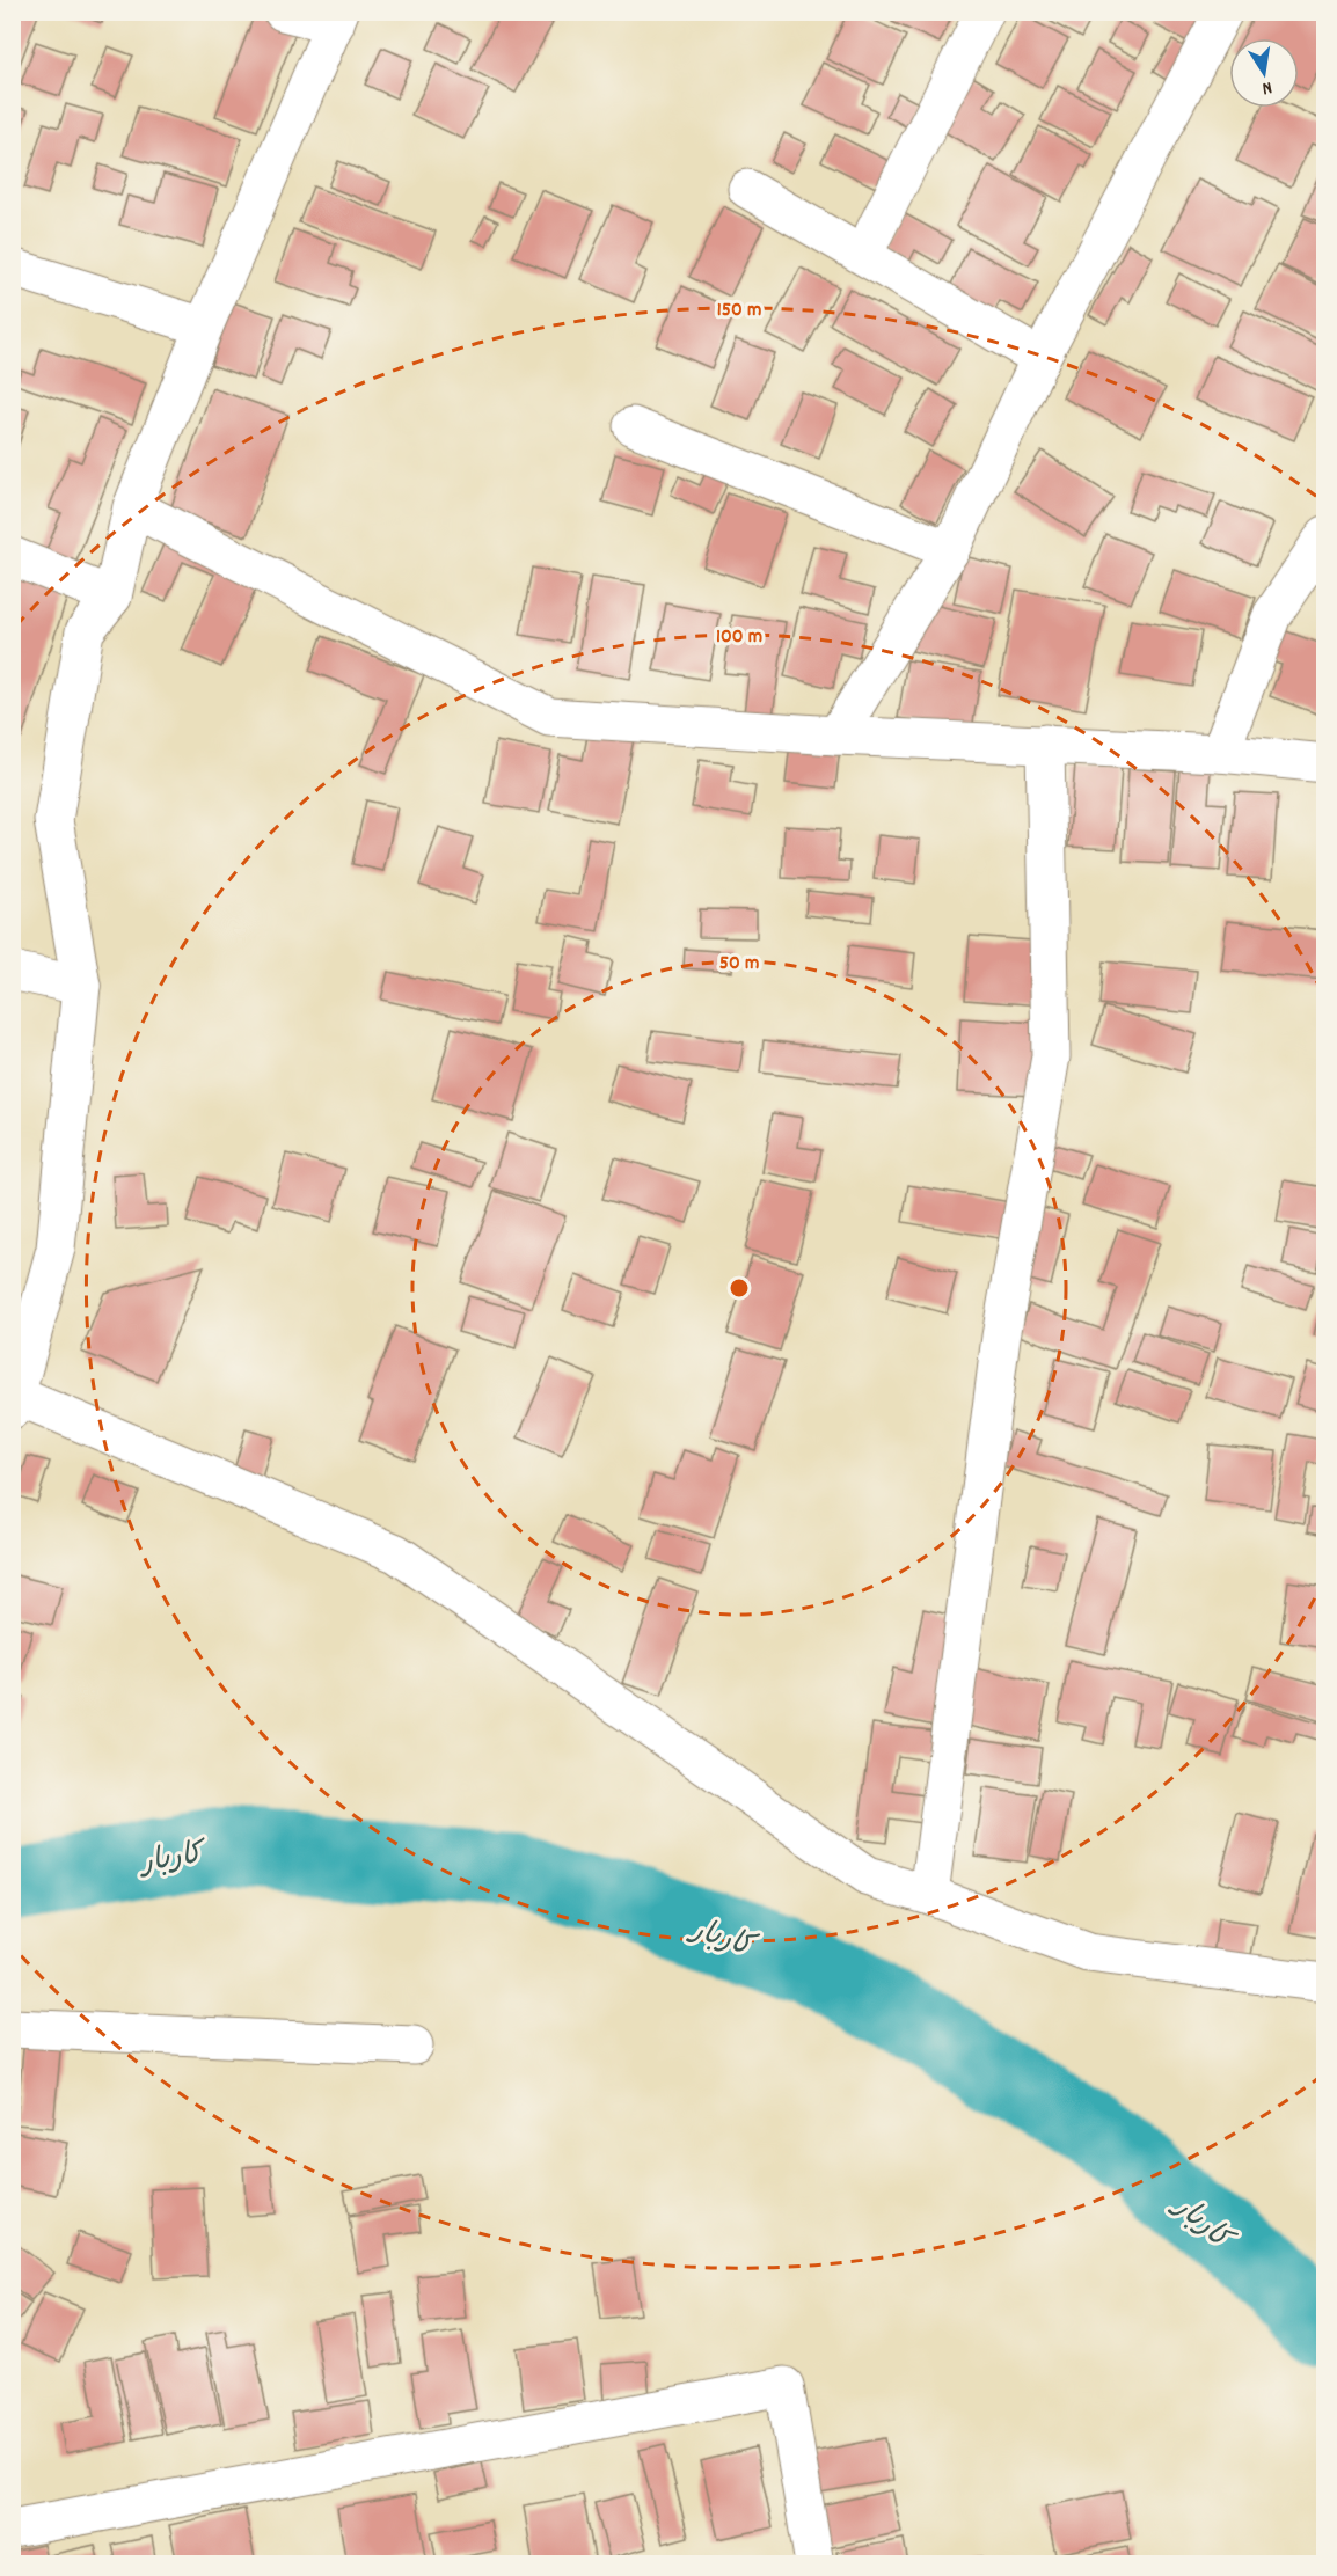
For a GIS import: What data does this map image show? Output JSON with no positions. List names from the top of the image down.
{
  "water": ["کاربار"],
  "north": "bottom",
  "rings": ["150 m", "100 m", "50 m"]
}
